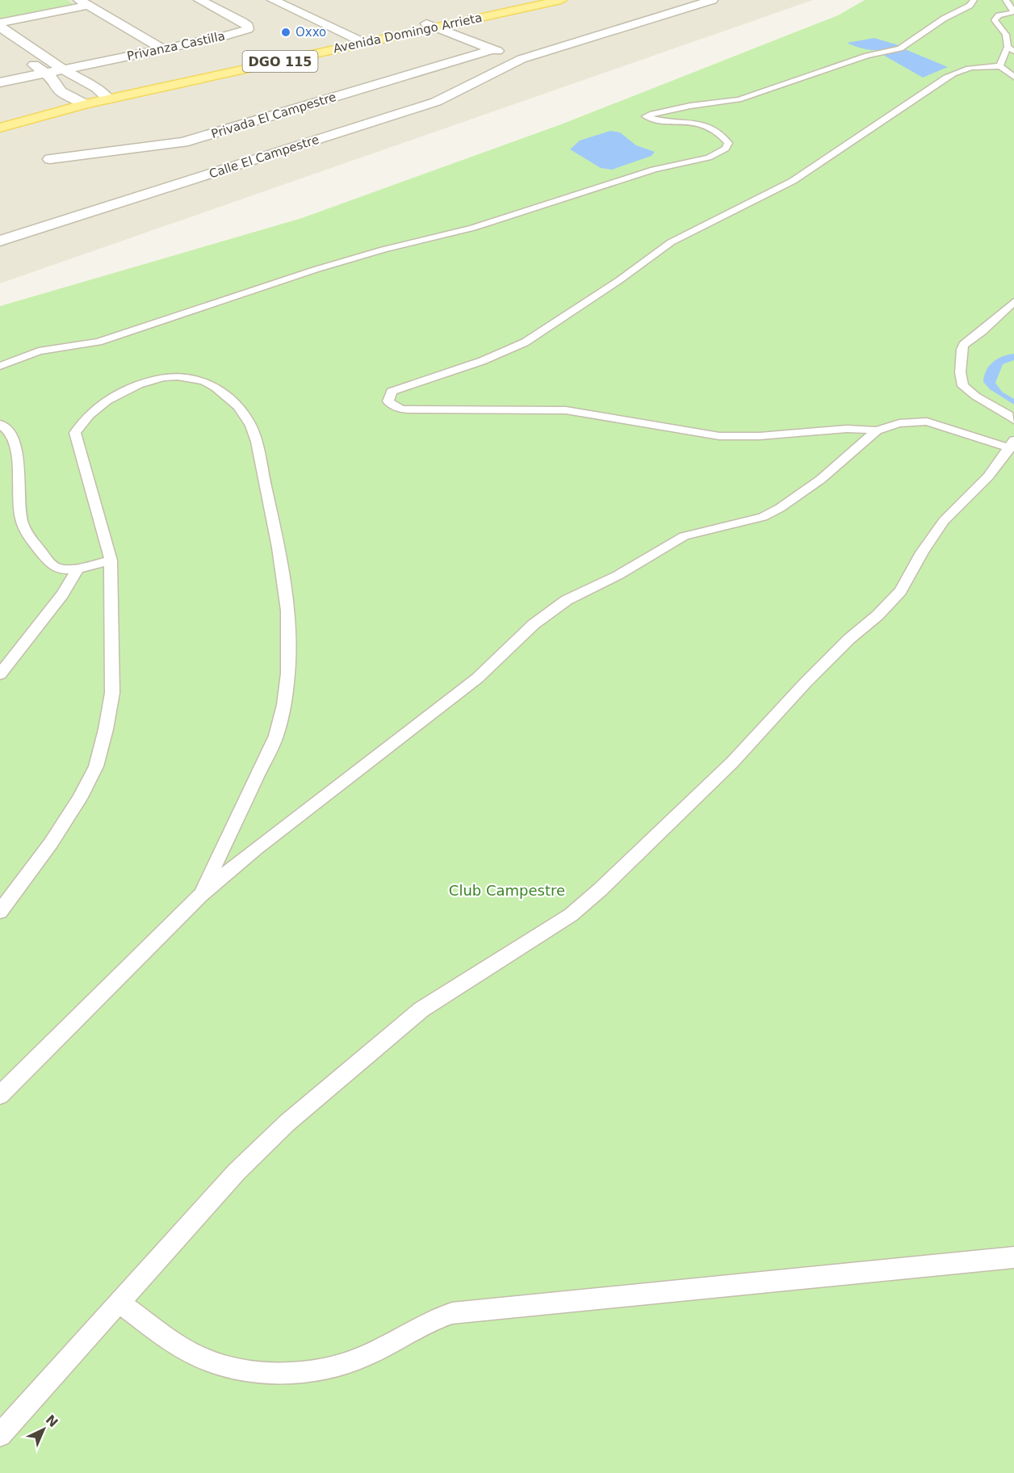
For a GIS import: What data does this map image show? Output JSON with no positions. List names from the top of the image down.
{
  "streets": {
    "main road": ["Avenida Domingo Arrieta", "DGO 115"],
    "street": ["Privanza Castilla", "Privada El Campestre", "Calle El Campestre"]
  },
  "parks": ["Club Campestre"],
  "places": ["Oxxo"],
  "north": "top right"
}
